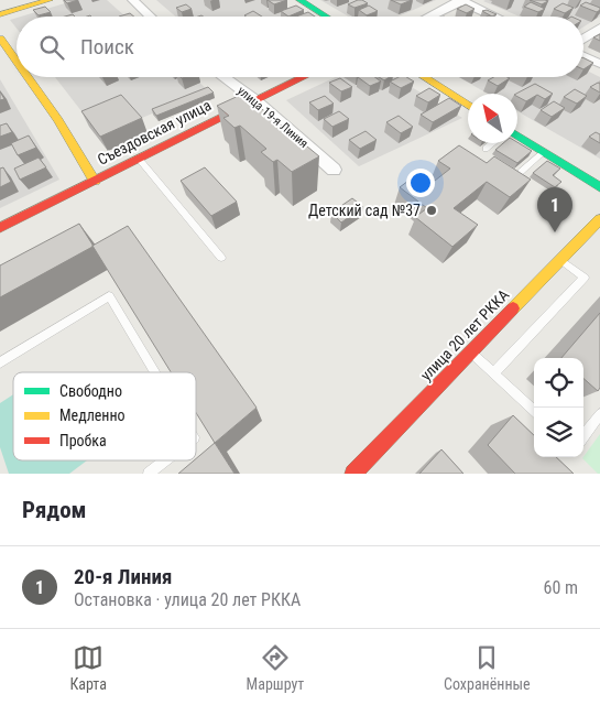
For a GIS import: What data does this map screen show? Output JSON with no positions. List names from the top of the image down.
{
  "streets": {
    "street": ["улица 19-я Линия", "Съездовская улица", "улица 20 лет РККА"]
  },
  "crossings": [
    ["улица 19-я Линия", "Съездовская улица"]
  ],
  "places": ["Детский сад №37"],
  "legend": ["Свободно", "Медленно", "Пробка"],
  "north": "top left",
  "page": {
    "search": "Поиск",
    "pins": "1",
    "heading": "Рядом",
    "list": [
      {
        "mark": "1",
        "name": "20-я Линия",
        "note": "Остановка · улица 20 лет РККА",
        "value": "60 m"
      }
    ],
    "nav": ["Карта", "Маршрут", "Сохранённые"]
  }
}
